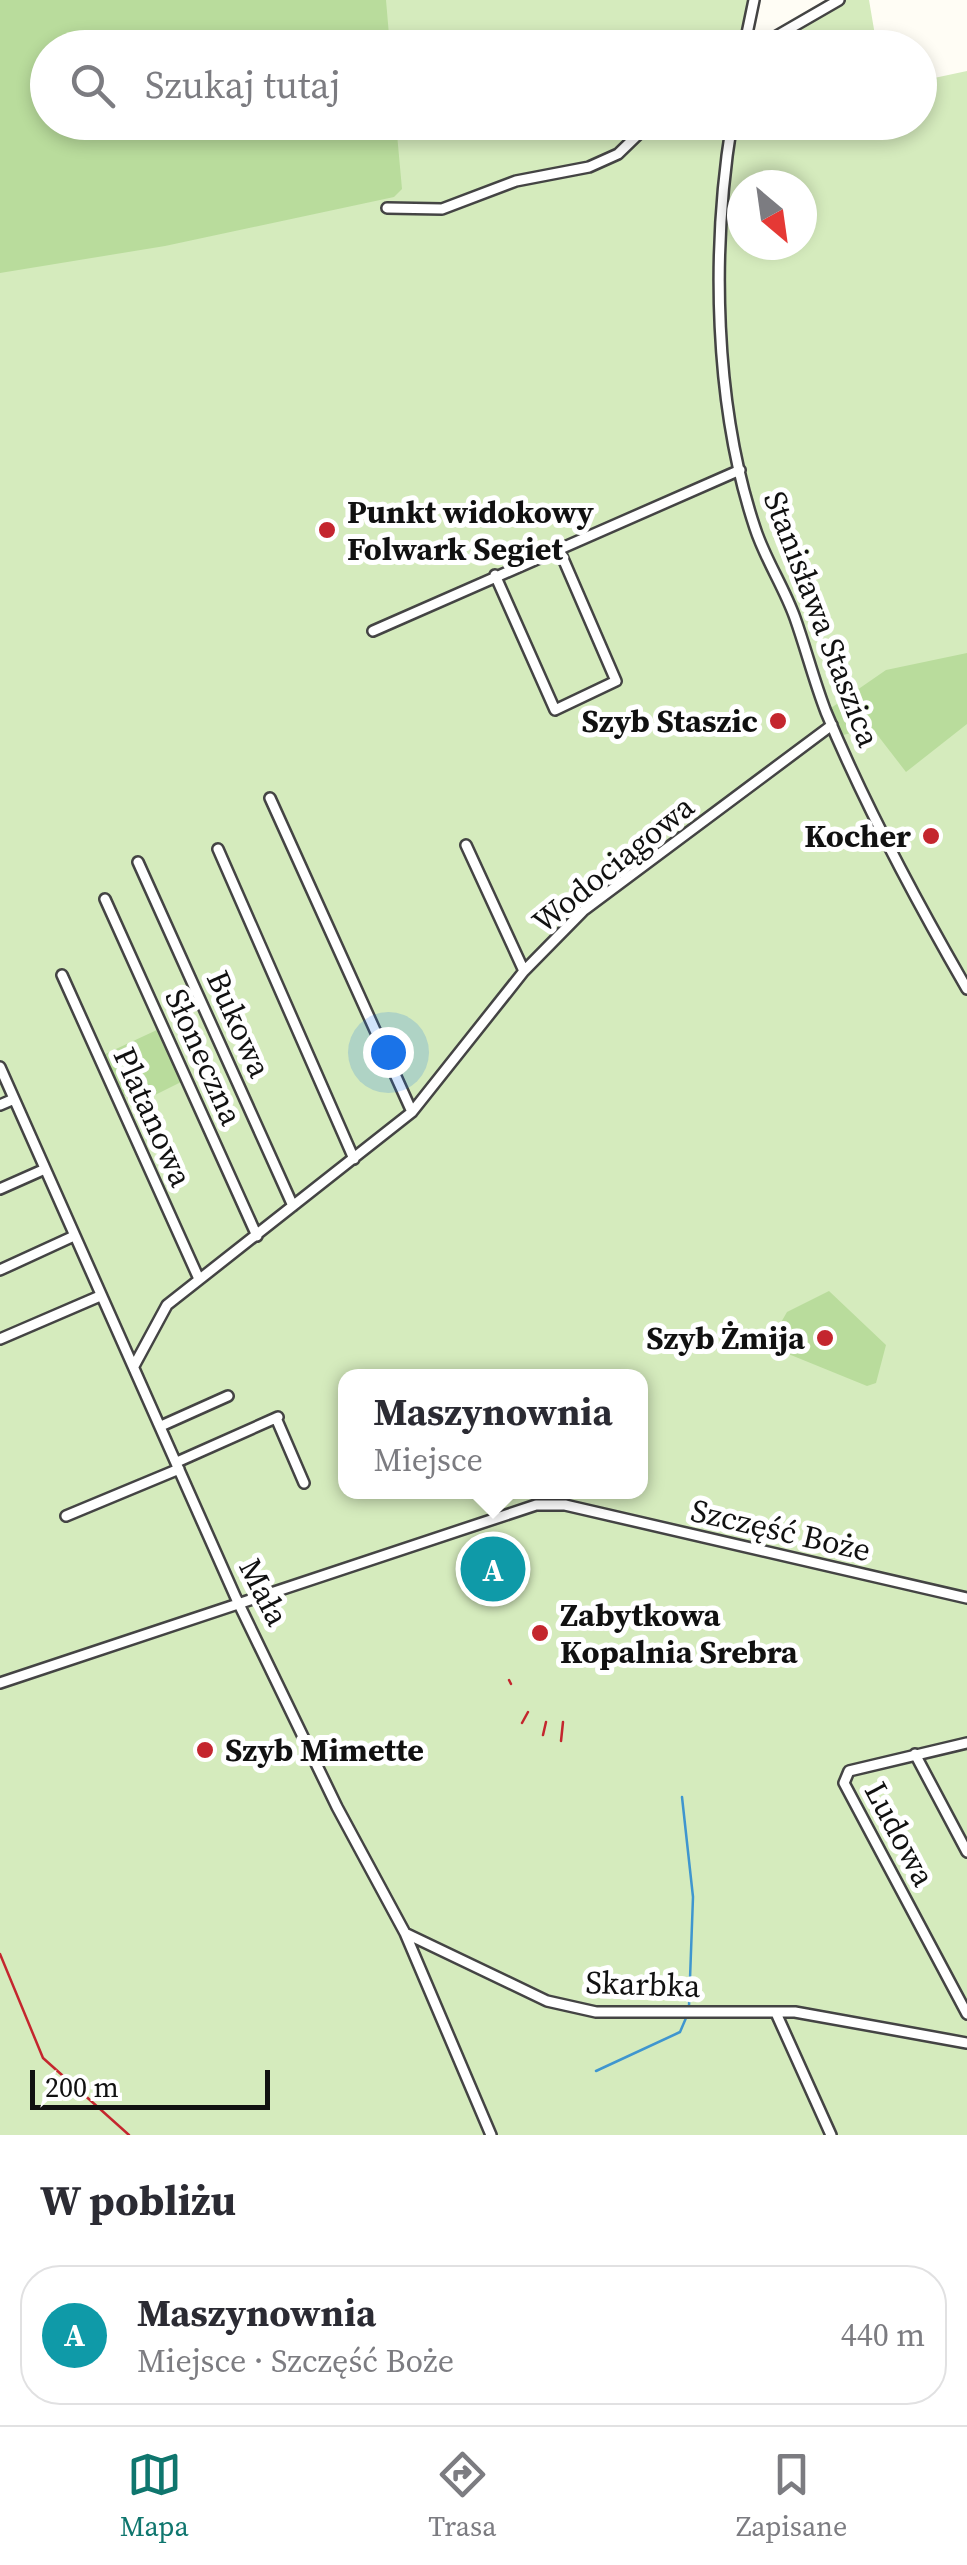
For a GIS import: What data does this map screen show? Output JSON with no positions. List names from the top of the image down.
{
  "streets": {
    "street": [
      "Stanisława Staszica",
      "Wodociągowa",
      "Bukowa",
      "Słoneczna",
      "Platanowa",
      "Szczęść Boże",
      "Mała",
      "Ludowa",
      "Skarbka"
    ]
  },
  "crossings": [
    ["Stanisława Staszica", "Wodociągowa"],
    ["Wodociągowa", "Bukowa"],
    ["Wodociągowa", "Słoneczna"],
    ["Wodociągowa", "Platanowa"],
    ["Wodociągowa", "Mała"],
    ["Szczęść Boże", "Mała"],
    ["Mała", "Skarbka"]
  ],
  "places": [
    "Punkt widokowy Folwark Segiet",
    "Szyb Staszic",
    "Kocher",
    "Szyb Żmija",
    "Zabytkowa Kopalnia Srebra",
    "Szyb Mimette"
  ],
  "scale_bar": "200 m",
  "north": "bottom right",
  "page": {
    "search": "Szukaj tutaj",
    "popup": ["Maszynownia", "Miejsce"],
    "pins": "A",
    "scale": "200 m",
    "heading": "W pobliżu",
    "list": [
      {
        "mark": "A",
        "name": "Maszynownia",
        "note": "Miejsce · Szczęść Boże",
        "value": "440 m"
      }
    ],
    "nav": ["Mapa", "Trasa", "Zapisane"]
  }
}
